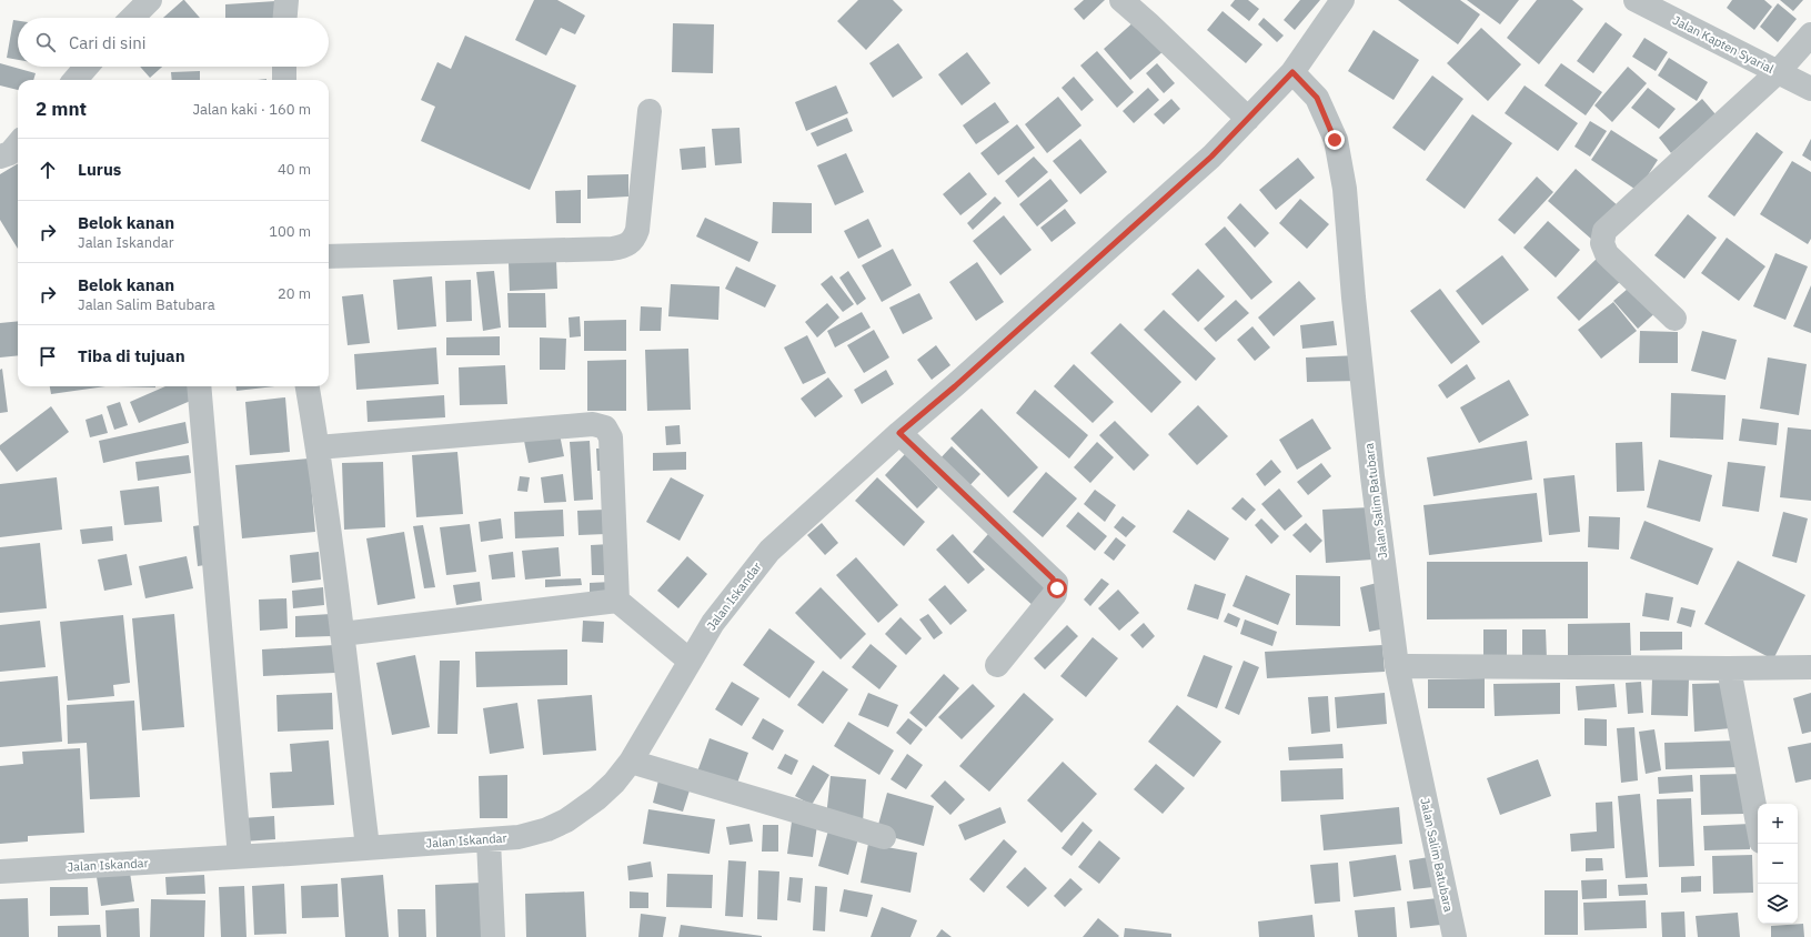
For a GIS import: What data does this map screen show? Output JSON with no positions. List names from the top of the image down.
{
  "streets": {
    "street": ["Jalan Kapten Syarial", "Jalan Salim Batubara", "Jalan Iskandar"]
  },
  "crossings": [
    ["Jalan Salim Batubara", "Jalan Iskandar"]
  ],
  "page": {
    "search": "Cari di sini",
    "heading": ["2 mnt", "Jalan kaki · 160 m"],
    "list": [
      ["Lurus", "40 m"],
      ["Belok kanan", "Jalan Iskandar", "100 m"],
      ["Belok kanan", "Jalan Salim Batubara", "20 m"],
      "Tiba di tujuan"
    ],
    "map_buttons": ["+", "−"]
  }
}
